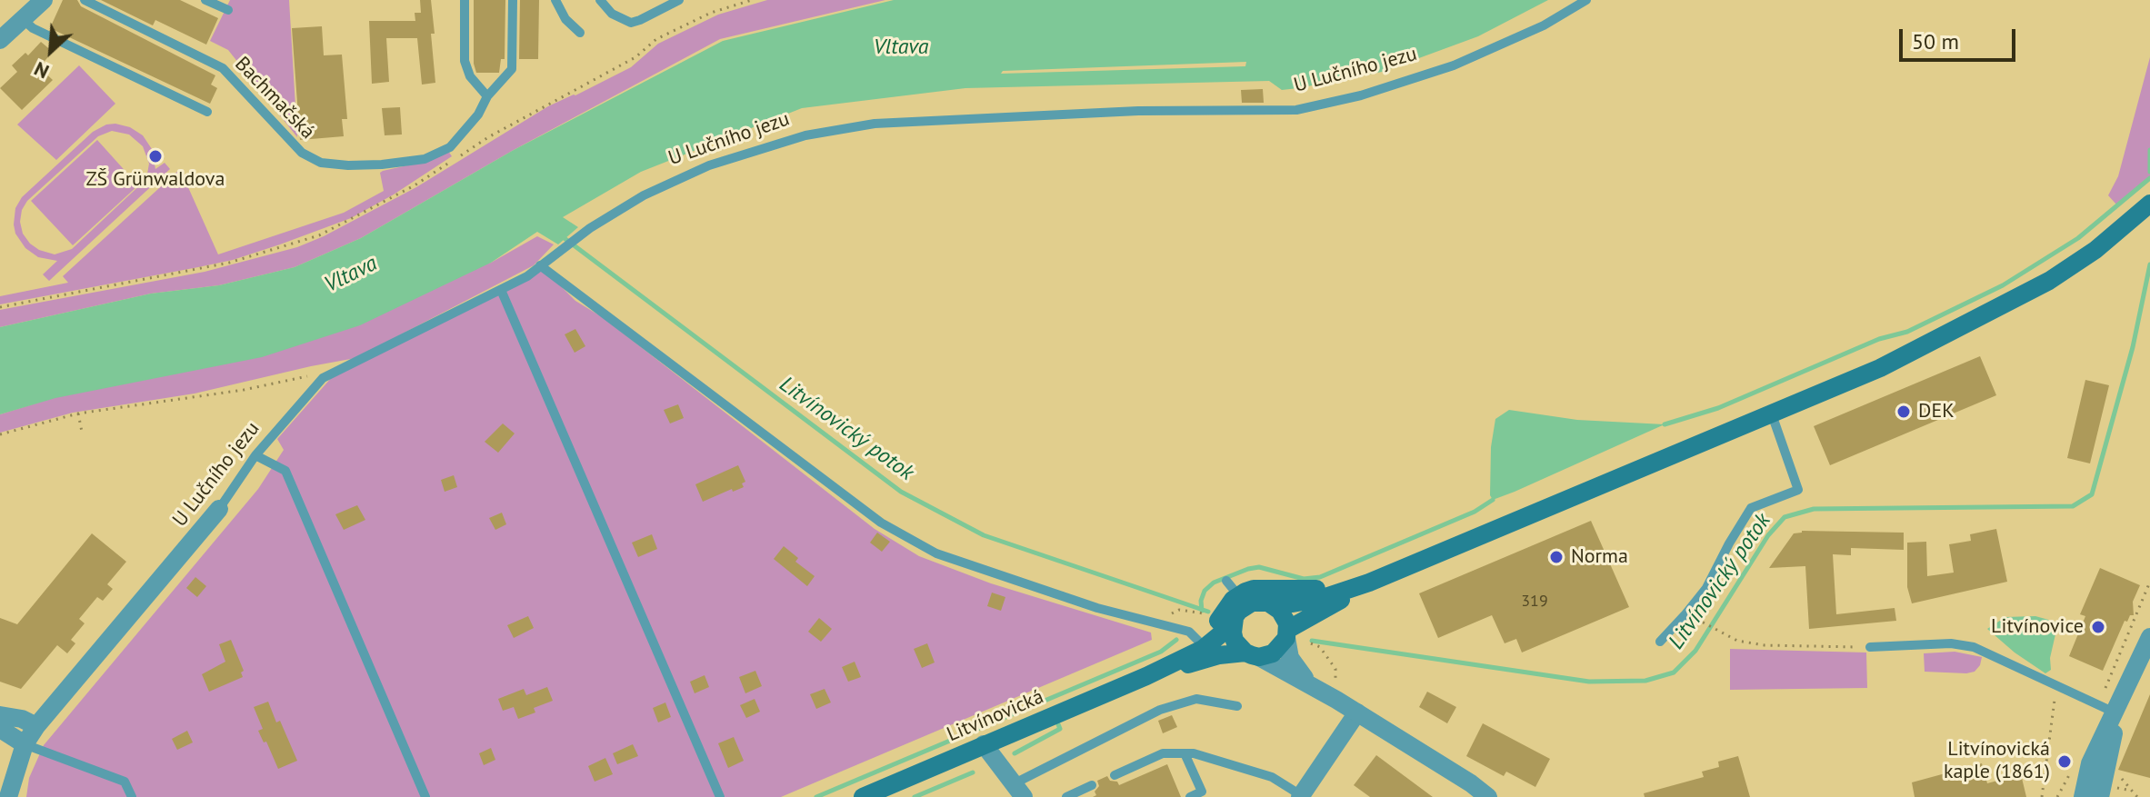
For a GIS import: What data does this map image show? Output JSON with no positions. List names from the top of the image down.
{
  "streets": {
    "main road": ["Litvínovická"],
    "street": ["U Lučního jezu"],
    "lane": ["Bachmačská"]
  },
  "water": ["Vltava", "Litvínovický potok"],
  "places": [
    "ZŠ Grünwaldova",
    "DEK",
    "Norma",
    "Litvínovice",
    "Litvínovická kaple (1861)"
  ],
  "house_numbers": ["319"],
  "scale_bar": "50 m",
  "north": "bottom left"
}
